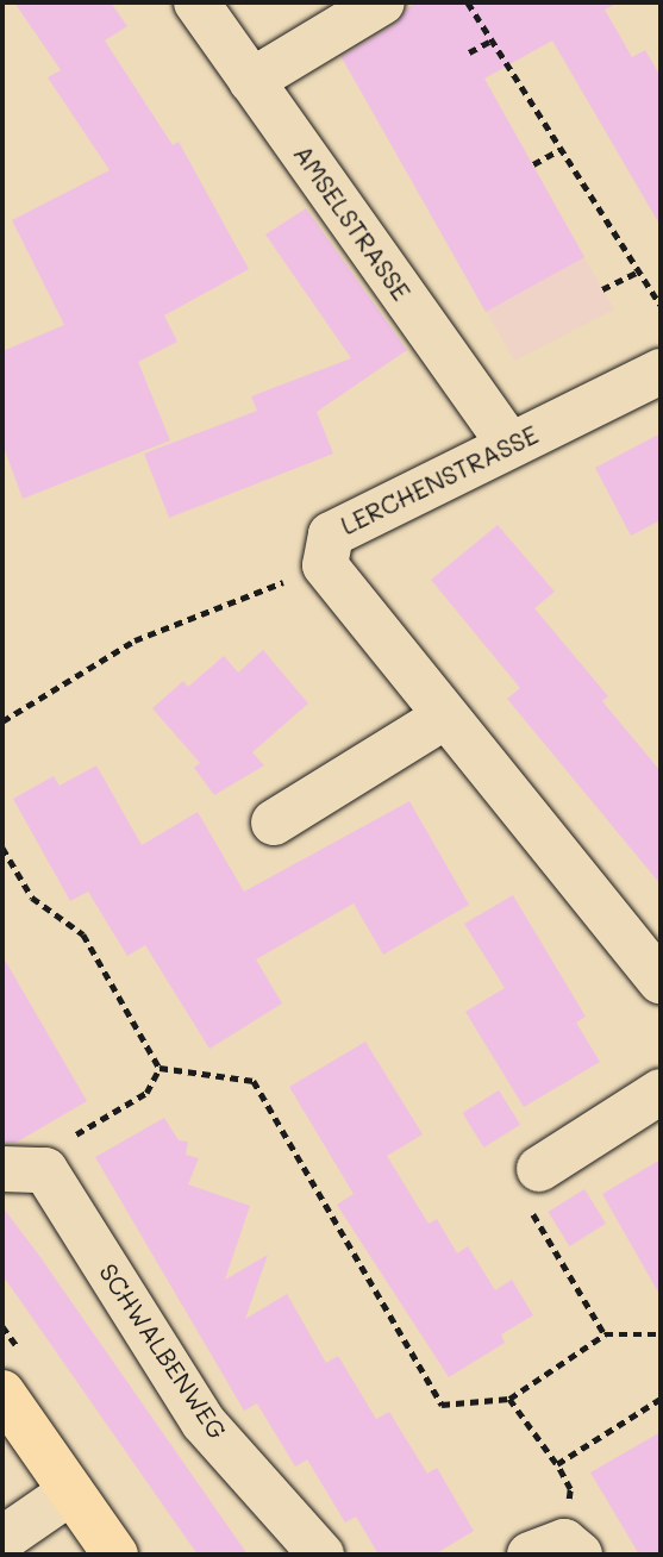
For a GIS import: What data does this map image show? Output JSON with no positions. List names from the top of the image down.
{
  "streets": {
    "street": ["AMSELSTRASSE", "LERCHENSTRASSE", "SCHWALBENWEG"]
  },
  "crossings": [
    ["AMSELSTRASSE", "LERCHENSTRASSE"]
  ]
}
